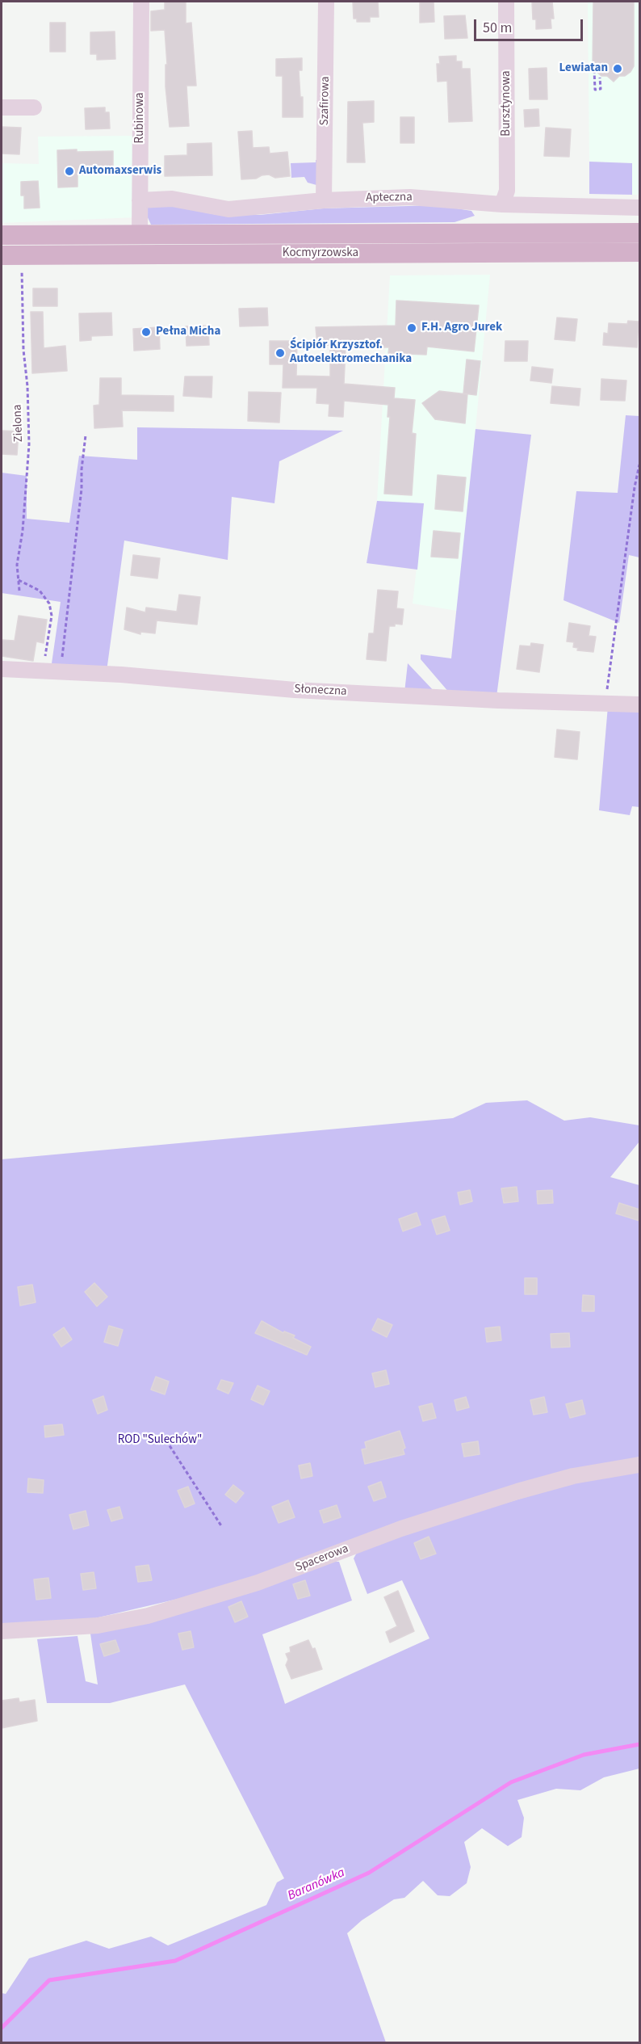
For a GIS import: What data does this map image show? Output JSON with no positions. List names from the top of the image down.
{
  "streets": {
    "main road": ["Kocmyrzowska"],
    "street": [
      "Szafirowa",
      "Bursztynowa",
      "Rubinowa",
      "Apteczna",
      "Słoneczna",
      "Spacerowa"
    ],
    "path": ["Zielona"]
  },
  "crossings": [
    ["Szafirowa", "Apteczna"],
    ["Bursztynowa", "Apteczna"],
    ["Rubinowa", "Apteczna"],
    ["Rubinowa", "Kocmyrzowska"],
    ["Kocmyrzowska", "Zielona"]
  ],
  "water": ["Baranówka"],
  "parks": ["ROD \"Sulechów\""],
  "places": [
    "Lewiatan",
    "Automaxserwis",
    "F.H. Agro Jurek",
    "Pełna Micha",
    "Ścipiór Krzysztof. Autoelektromechanika"
  ],
  "scale_bar": "50 m"
}
